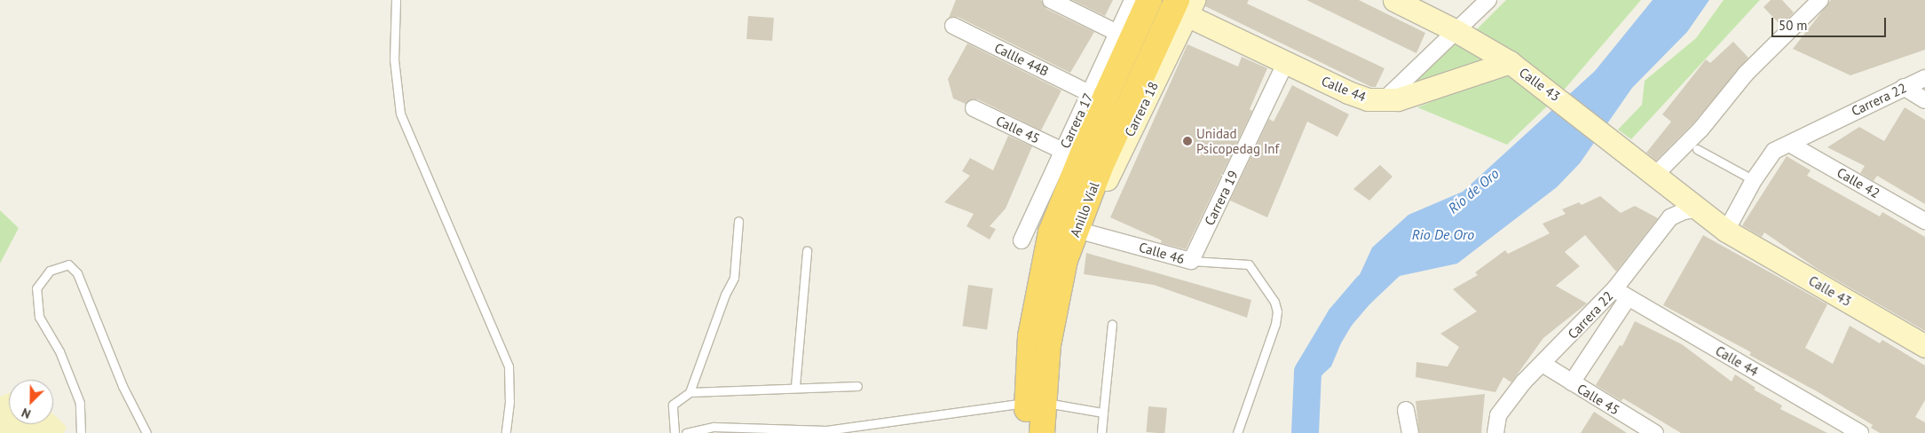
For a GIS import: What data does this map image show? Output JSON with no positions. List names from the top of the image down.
{
  "streets": {
    "highway": ["Anillo Víal"],
    "street": [
      "Callle 44B",
      "Calle 43",
      "Calle 44",
      "Carrera 22",
      "Carrera 17",
      "Calle 45",
      "Calle 42",
      "Carrera 19",
      "Calle 46"
    ]
  },
  "crossings": [
    ["Callle 44B", "Carrera 17"],
    ["Calle 43", "Calle 44"],
    ["Calle 43", "Carrera 22"],
    ["Calle 44", "Carrera 22"],
    ["Calle 44", "Carrera 19"],
    ["Calle 44", "Anillo Víal"],
    ["Carrera 22", "Calle 45"],
    ["Carrera 22", "Calle 42"],
    ["Carrera 17", "Calle 45"],
    ["Carrera 17", "Anillo Víal"],
    ["Carrera 19", "Calle 46"],
    ["Anillo Víal", "Calle 46"]
  ],
  "water": ["Río de Oro", "Rio De Oro"],
  "places": ["Unidad Psicopedag Inf"],
  "scale_bar": "50 m",
  "north": "bottom left"
}
